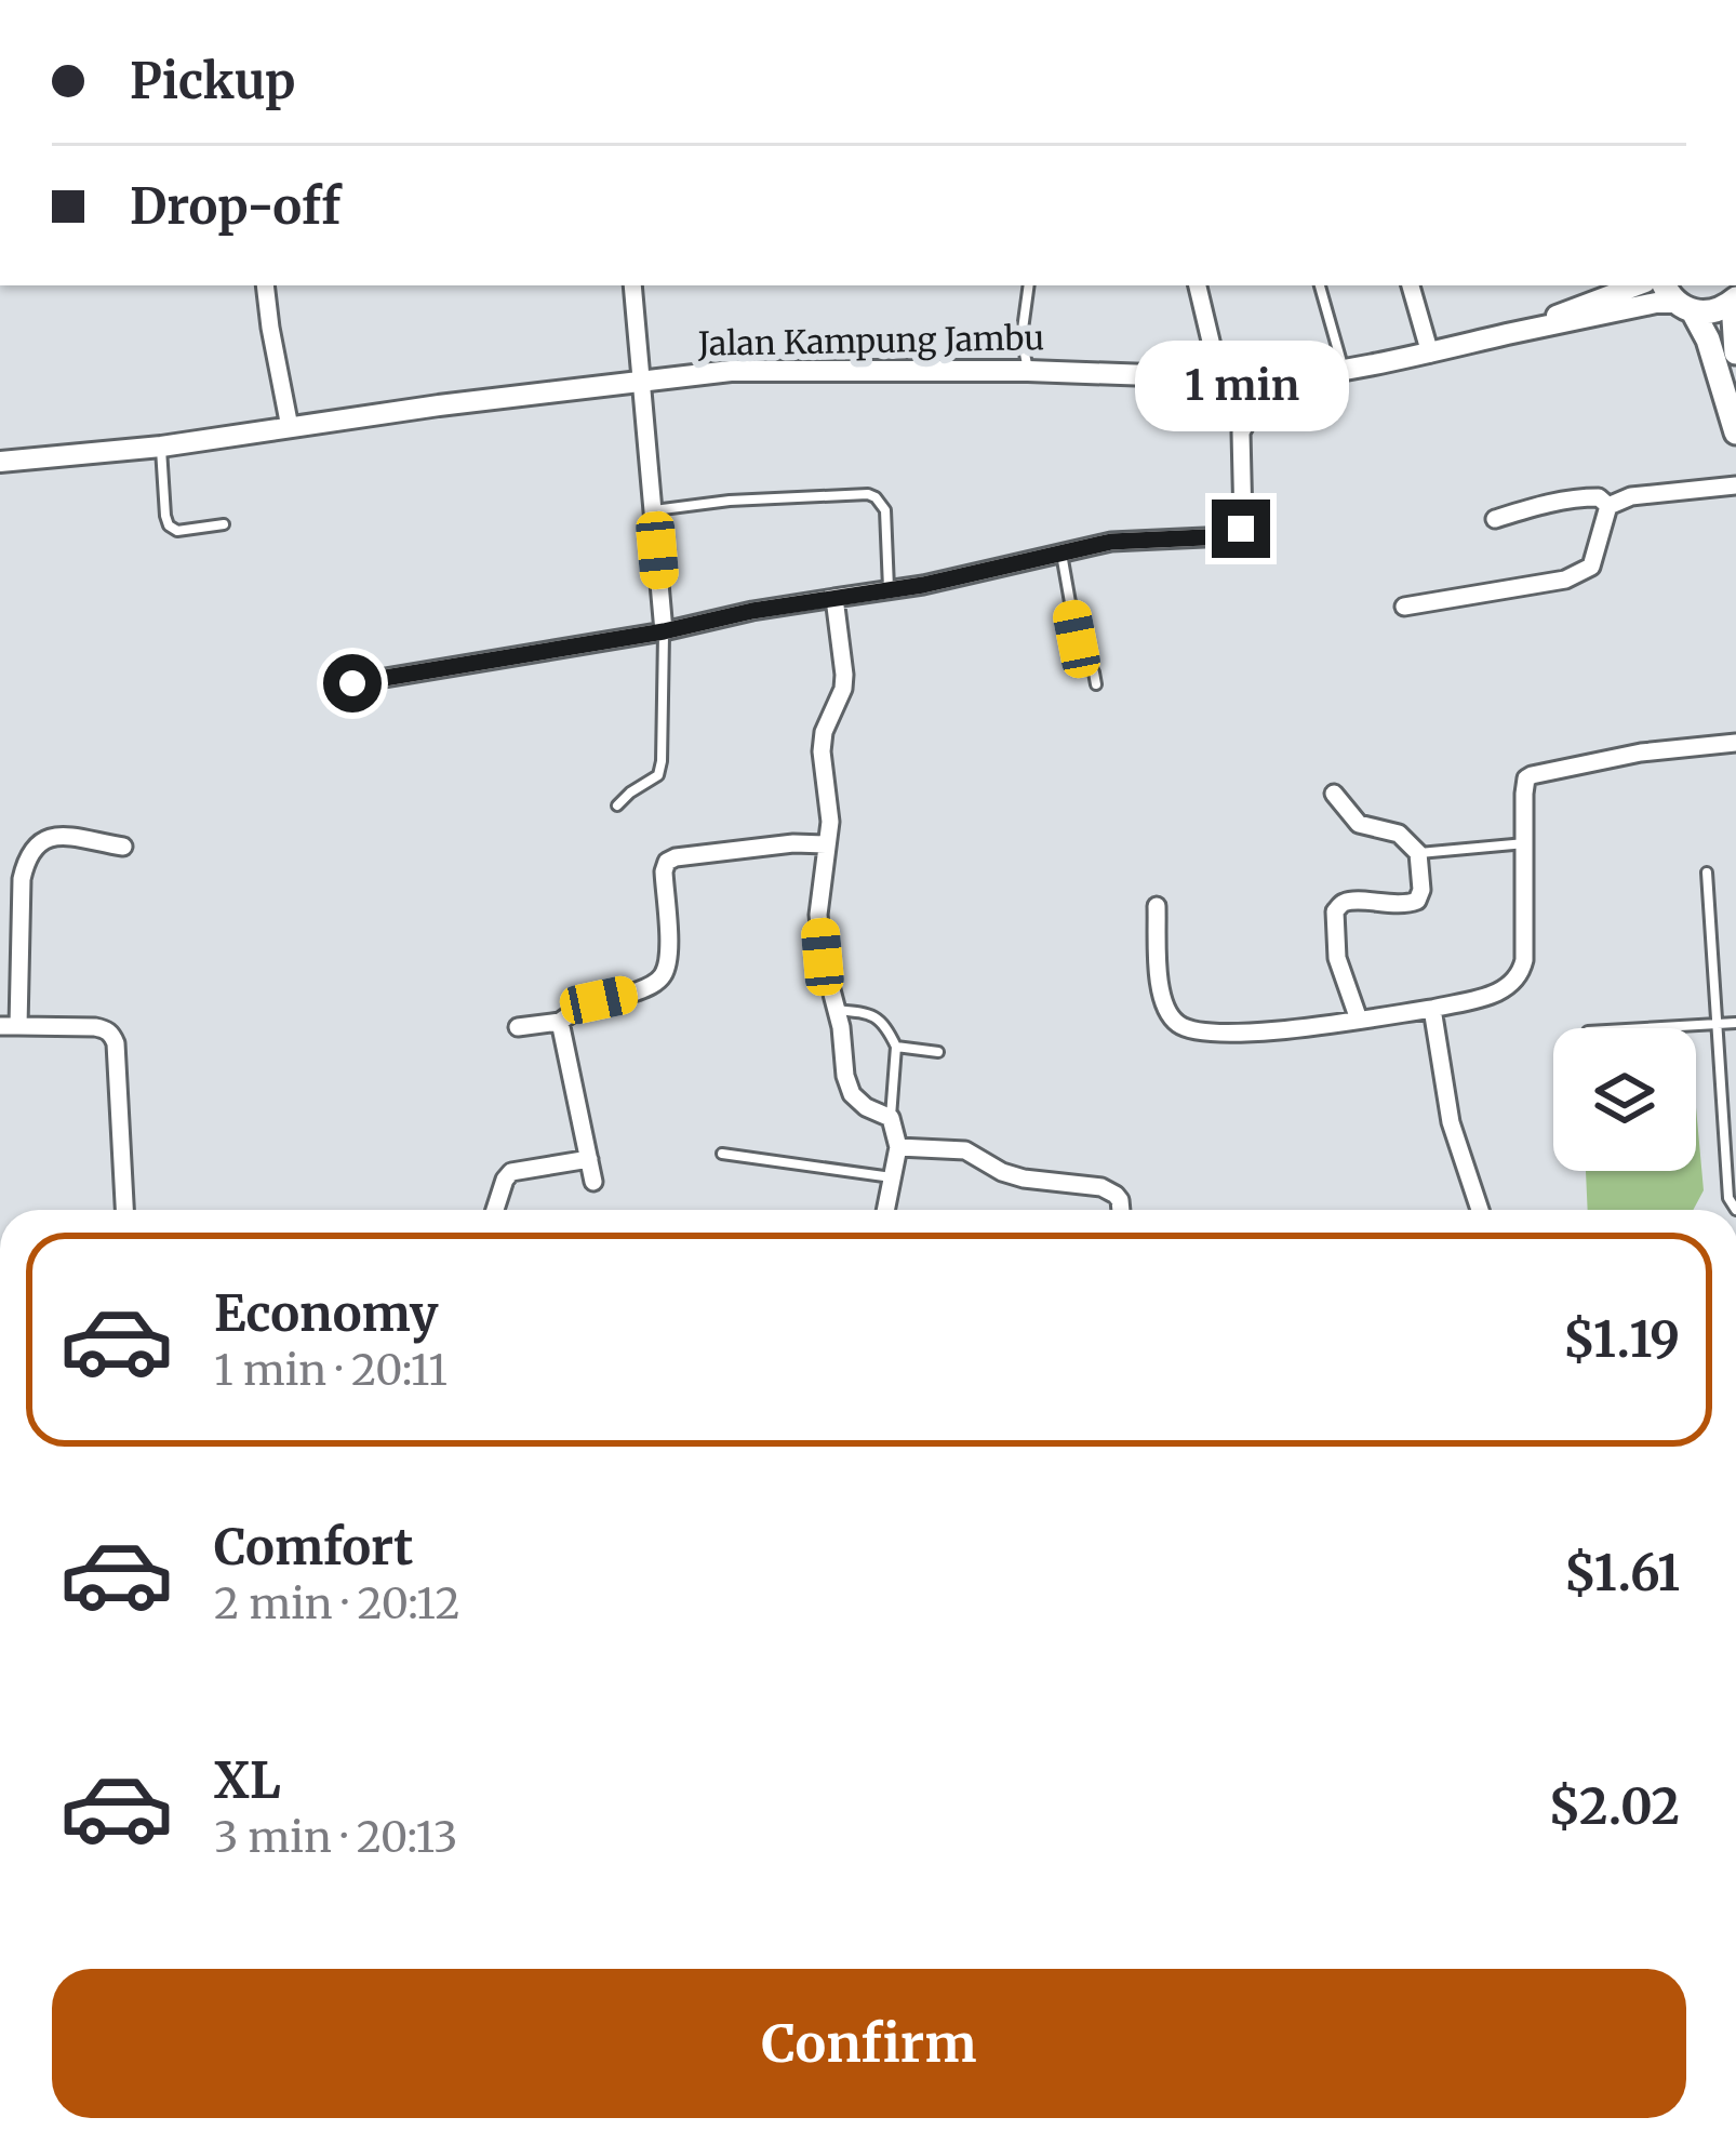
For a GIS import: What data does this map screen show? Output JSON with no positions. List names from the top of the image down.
{
  "streets": {
    "street": ["Jalan Kampung Jambu"]
  },
  "page": {
    "banner": ["Pickup", "Drop-off"],
    "bubble": "1 min",
    "list": [
      {
        "name": "Economy",
        "note": "1 min · 20:11",
        "value": "$1.19"
      },
      {
        "name": "Comfort",
        "note": "2 min · 20:12",
        "value": "$1.61"
      },
      {
        "name": "XL",
        "note": "3 min · 20:13",
        "value": "$2.02"
      }
    ],
    "buttons": "Confirm"
  }
}
